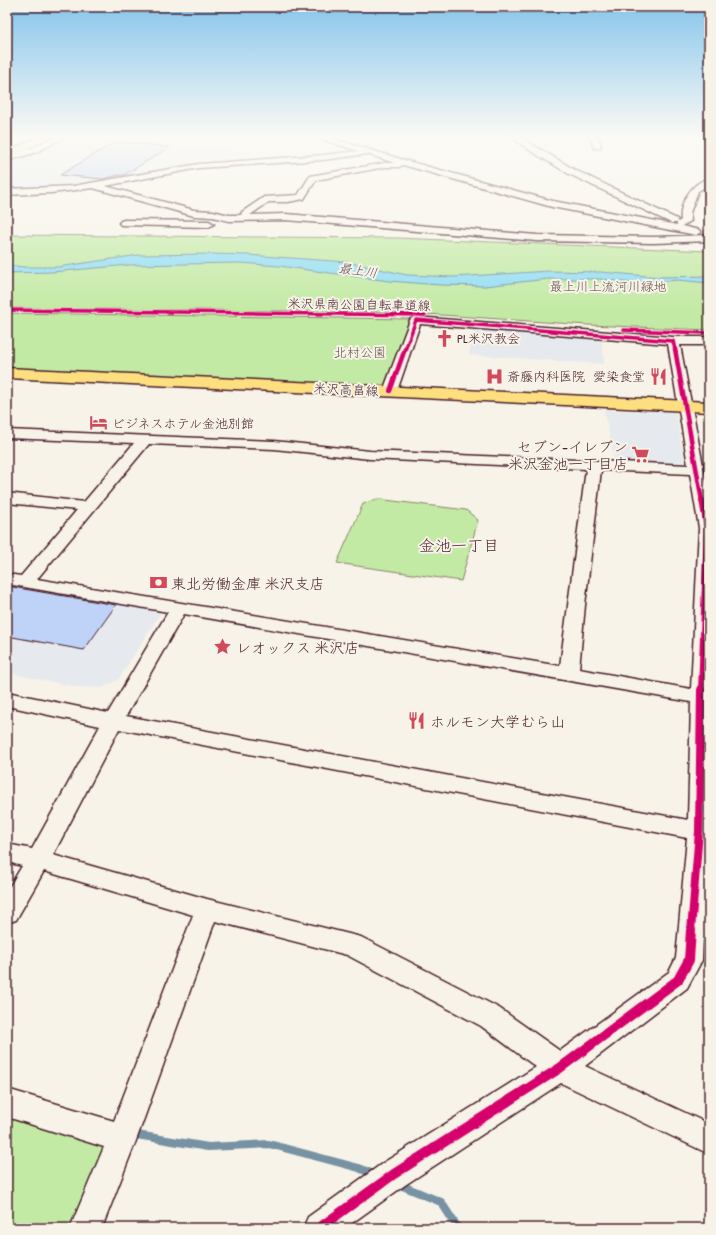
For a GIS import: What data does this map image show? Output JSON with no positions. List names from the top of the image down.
{
  "streets": {
    "main road": ["米沢高畠線"],
    "cycle path": ["米沢県南公園自転車道線"]
  },
  "districts": ["金池一丁目"],
  "water": ["最上川"],
  "parks": ["最上川上流河川緑地", "北村公園"],
  "places": {
    "church": ["PL米沢教会"],
    "hospital": ["斎藤内科医院"],
    "restaurant": ["愛染食堂", "ホルモン大学むら山"],
    "hotel": ["ビジネスホテル金池別館"],
    "supermarket": ["セブン-イレブン 米沢金池一丁目店"],
    "bank": ["東北労働金庫 米沢支店"],
    "place": ["レオックス 米沢店"]
  }
}
